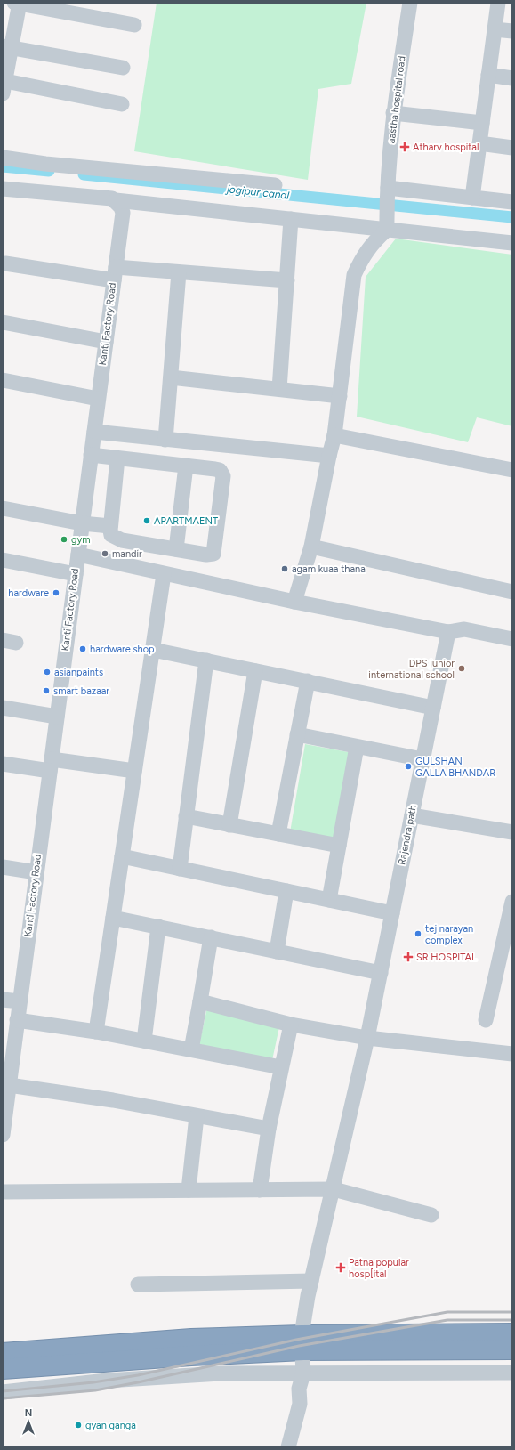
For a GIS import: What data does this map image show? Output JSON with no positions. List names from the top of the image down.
{
  "streets": {
    "street": ["aastha hospital road", "Kanti Factory Road", "Rajendra path"]
  },
  "water": ["jogipur canal"],
  "places": {
    "health": ["Atharv hospital", "SR HOSPITAL", "Patna popular hosp[ital"],
    "other": [
      "APARTMAENT",
      "gym",
      "mandir",
      "agam kuaa thana",
      "hardware",
      "hardware shop",
      "DPS junior international school",
      "asianpaints",
      "smart bazaar",
      "GULSHAN GALLA BHANDAR",
      "tej narayan complex",
      "gyan ganga"
    ]
  },
  "north": "top"
}
